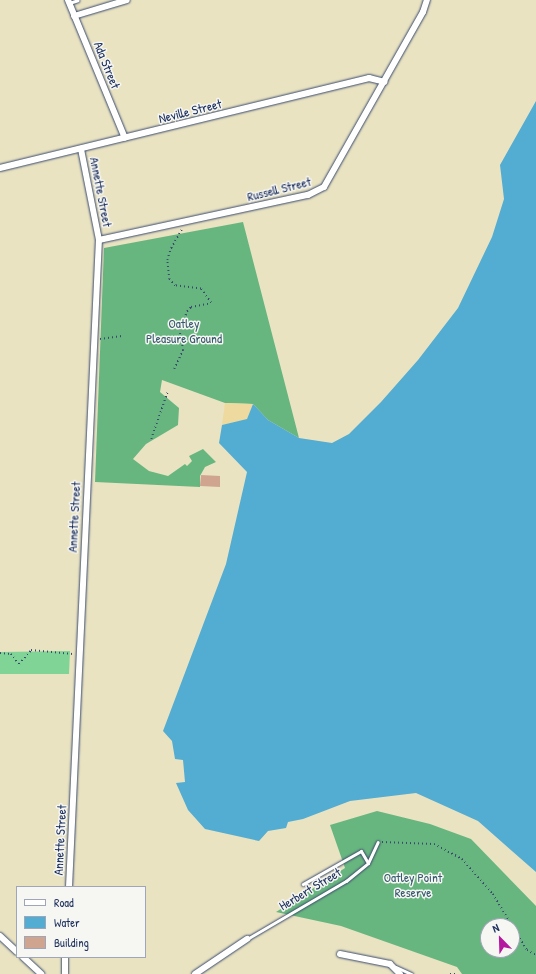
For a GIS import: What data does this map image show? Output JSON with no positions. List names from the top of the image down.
{
  "streets": {
    "street": [
      "Ada Street",
      "Neville Street",
      "Russell Street",
      "Annette Street",
      "Herbert Street"
    ]
  },
  "crossings": [
    ["Ada Street", "Neville Street"],
    ["Neville Street", "Russell Street"],
    ["Neville Street", "Annette Street"],
    ["Russell Street", "Annette Street"]
  ],
  "parks": ["Oatley Pleasure Ground", "Oatley Point Reserve"],
  "legend": ["Road", "Water", "Building"],
  "north": "top left"
}
